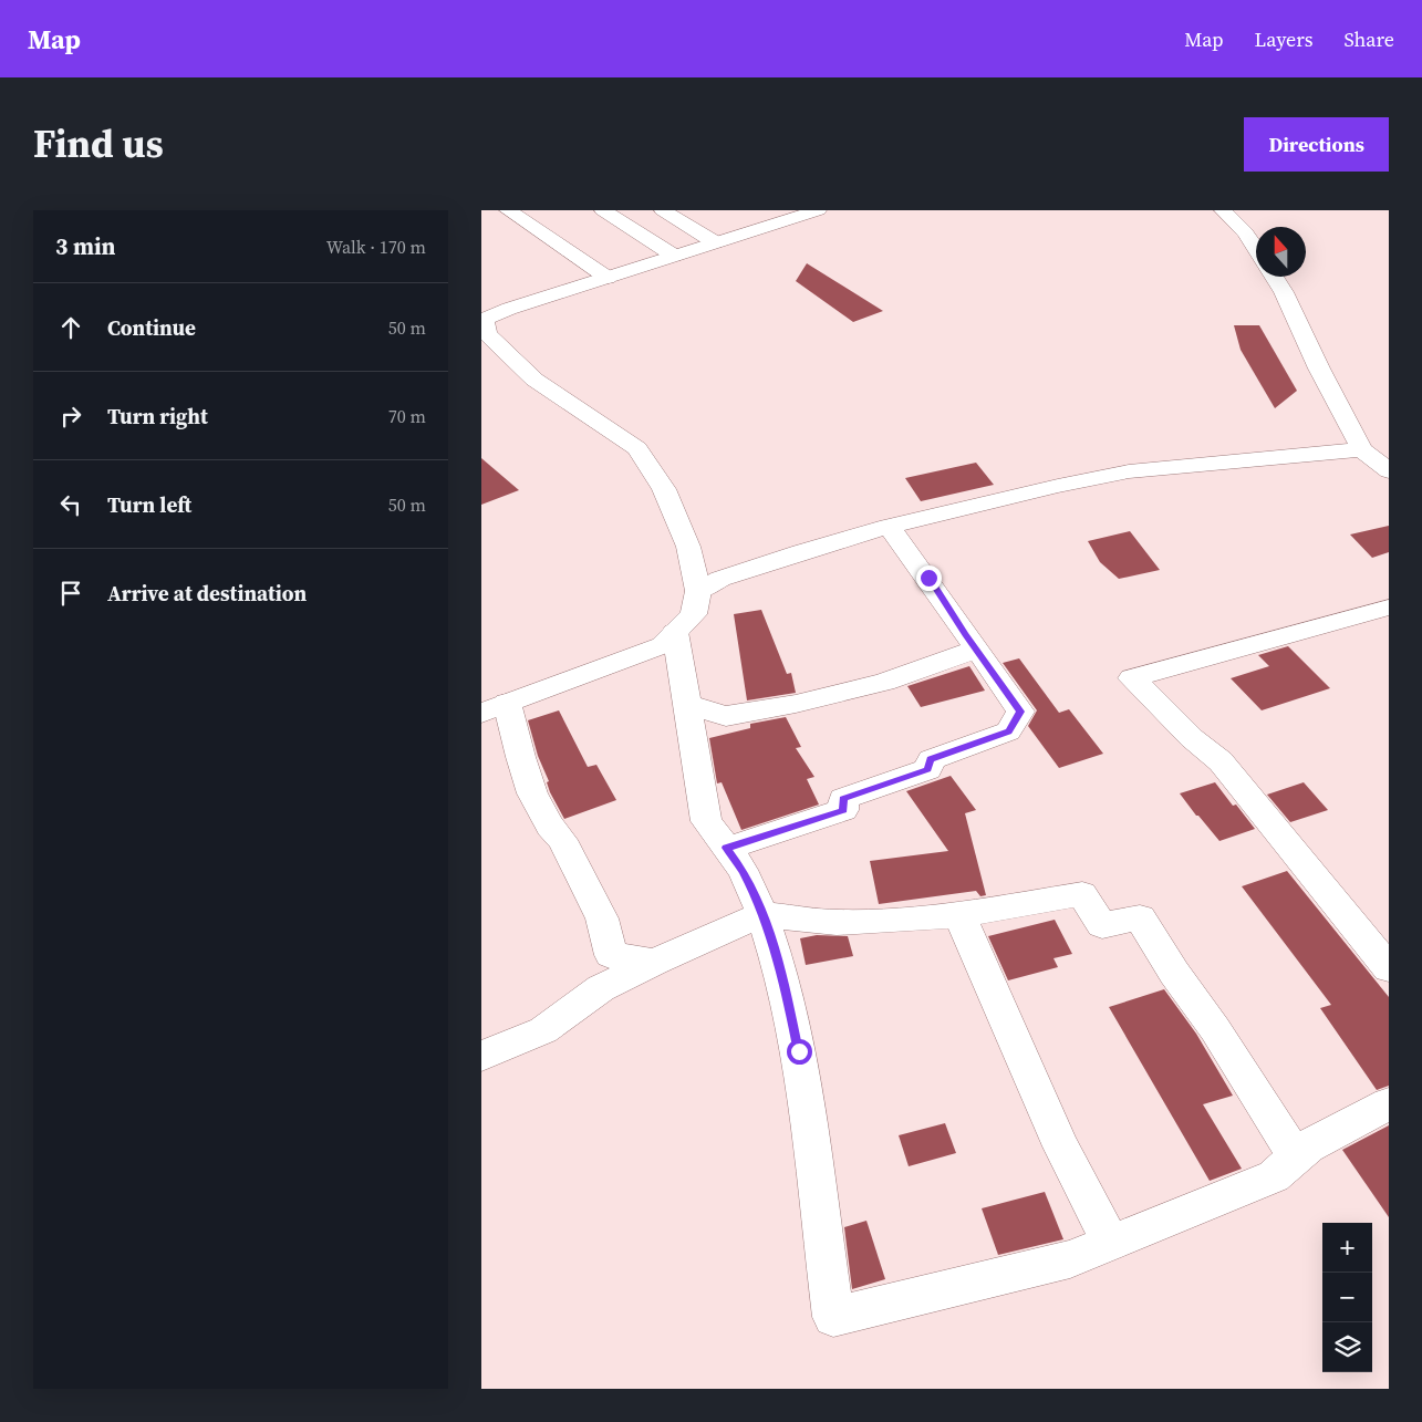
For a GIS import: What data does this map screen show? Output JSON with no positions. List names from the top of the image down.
{
  "north": "top",
  "page": {
    "header": "Map",
    "nav": ["Map", "Layers", "Share"],
    "title": "Find us",
    "buttons": "Directions",
    "heading": ["3 min", "Walk · 170 m"],
    "list": [
      ["Continue", "50 m"],
      ["Turn right", "70 m"],
      ["Turn left", "50 m"],
      "Arrive at destination"
    ],
    "map_buttons": ["+", "−"]
  }
}
